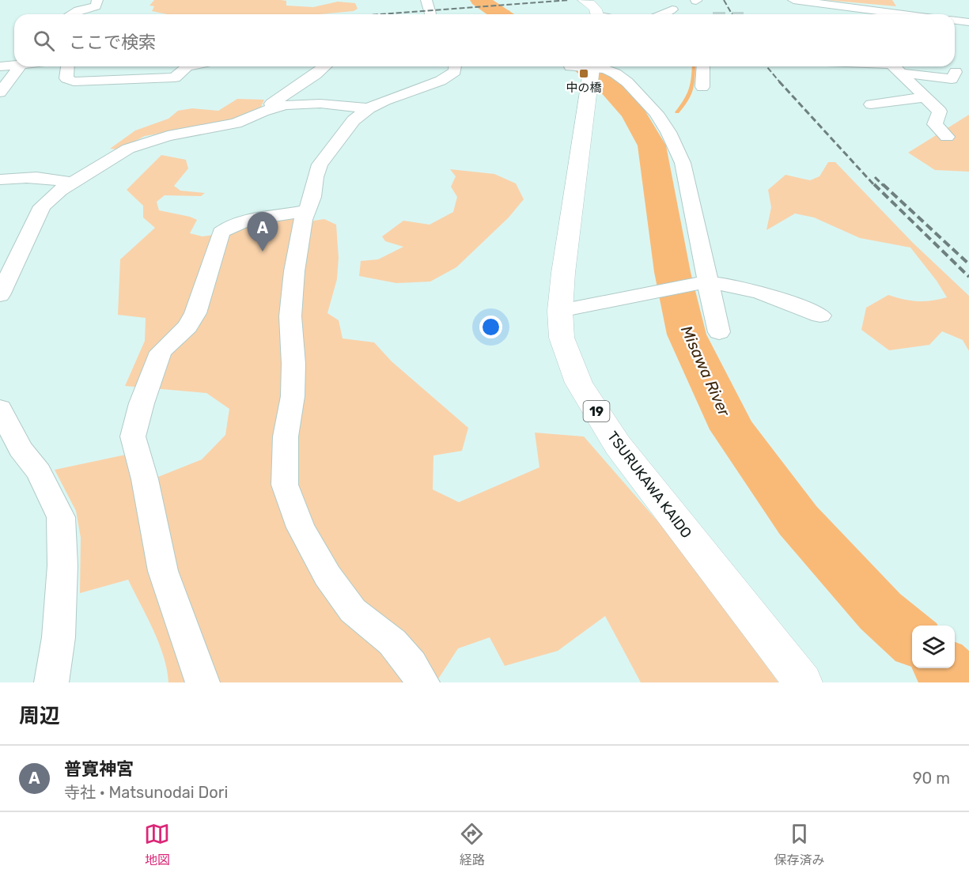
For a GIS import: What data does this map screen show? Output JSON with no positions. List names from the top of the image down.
{
  "streets": {
    "main road": ["19", "TSURUKAWA KAIDO"]
  },
  "water": ["Misawa River"],
  "places": {
    "transit": ["中の橋"]
  },
  "page": {
    "search": "ここで検索",
    "pins": "A",
    "heading": "周辺",
    "list": [
      {
        "mark": "A",
        "name": "普寛神宮",
        "note": "寺社 · Matsunodai Dori",
        "value": "90 m"
      }
    ],
    "nav": ["地図", "経路", "保存済み"]
  }
}
